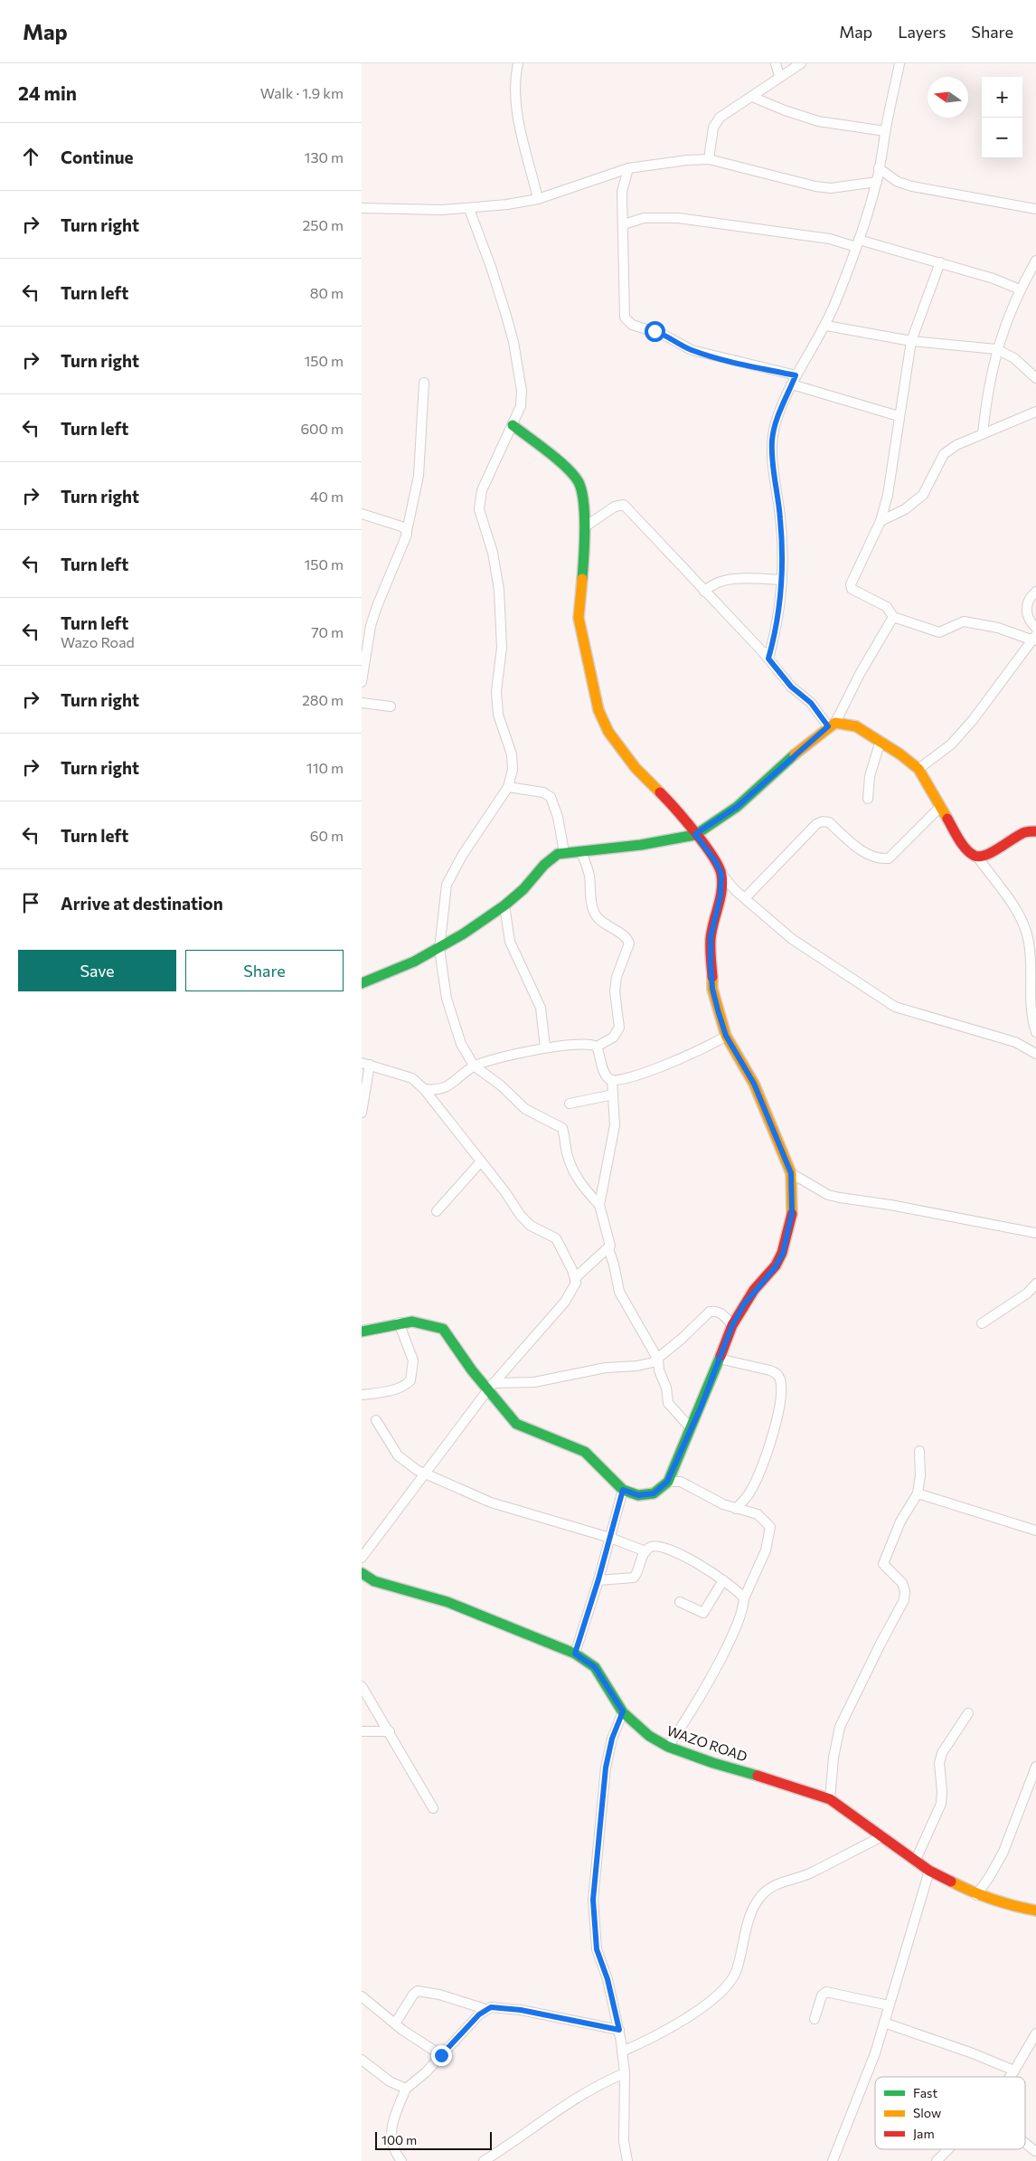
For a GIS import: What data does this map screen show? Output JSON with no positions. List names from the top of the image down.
{
  "streets": {
    "street": ["WAZO ROAD"]
  },
  "legend": ["Fast", "Slow", "Jam"],
  "scale_bar": "100 m",
  "north": "left",
  "page": {
    "header": "Map",
    "nav": ["Map", "Layers", "Share"],
    "heading": ["24 min", "Walk · 1.9 km"],
    "map_buttons": ["+", "−"],
    "list": [
      ["Continue", "130 m"],
      ["Turn right", "250 m"],
      ["Turn left", "80 m"],
      ["Turn right", "150 m"],
      ["Turn left", "600 m"],
      ["Turn right", "40 m"],
      ["Turn left", "150 m"],
      ["Turn left", "Wazo Road", "70 m"],
      ["Turn right", "280 m"],
      ["Turn right", "110 m"],
      ["Turn left", "60 m"],
      "Arrive at destination"
    ],
    "buttons": ["Save", "Share"],
    "scale": "100 m"
  }
}
